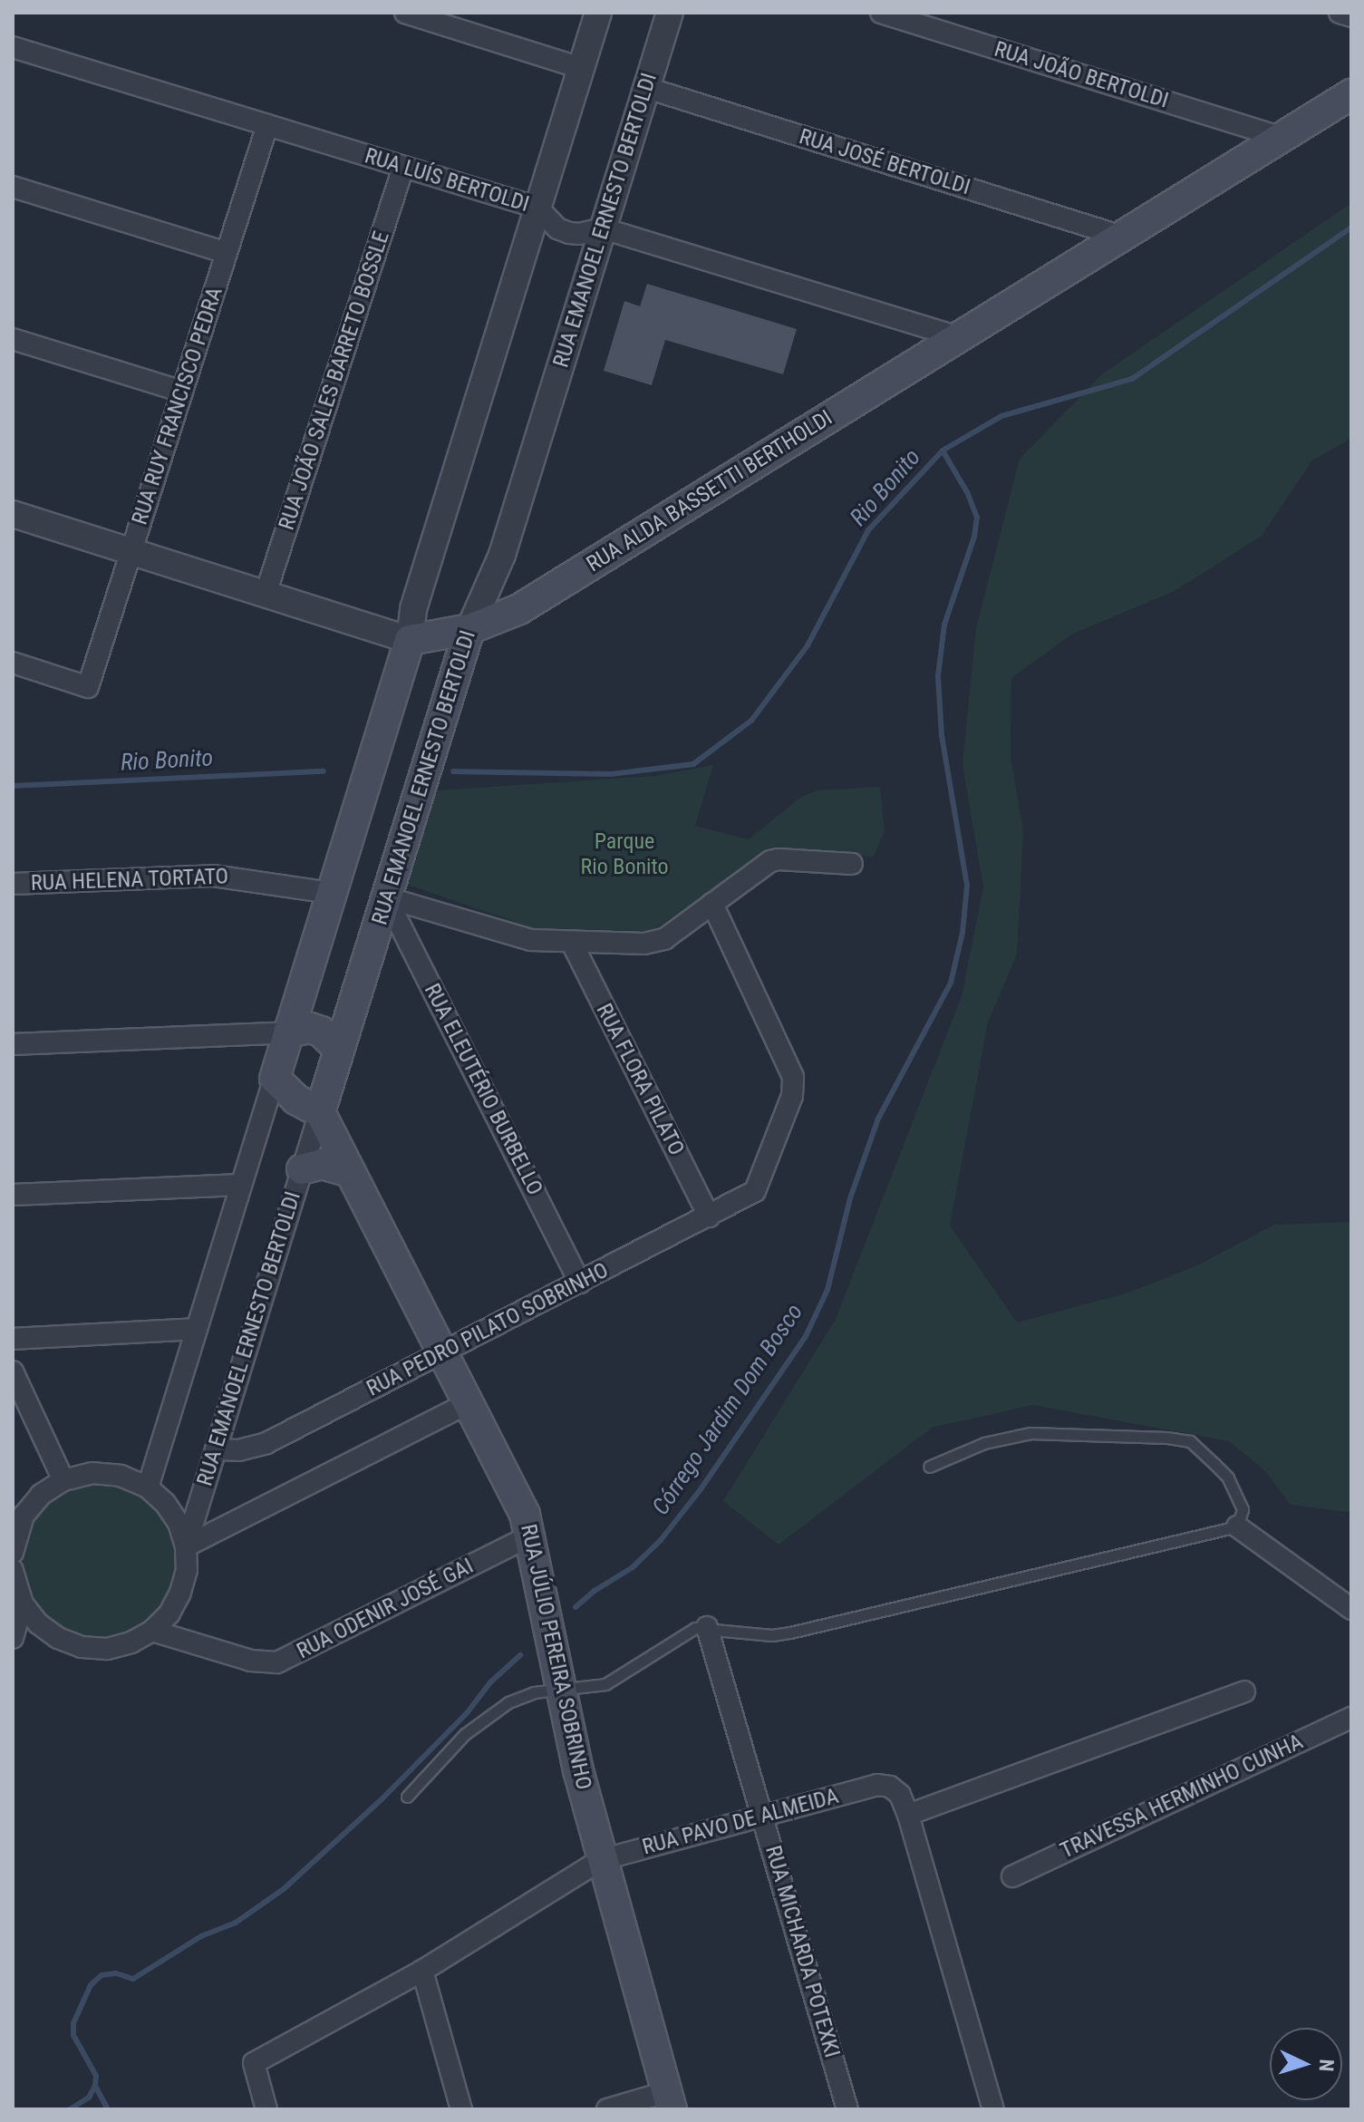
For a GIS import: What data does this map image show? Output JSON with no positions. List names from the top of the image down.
{
  "streets": {
    "main road": ["RUA EMANOEL ERNESTO BERTOLDI", "RUA ALDA BASSETTI BERTHOLDI", "RUA JÚLIO PEREIRA SOBRINHO"],
    "street": [
      "RUA JOÃO BERTOLDI",
      "RUA JOSÉ BERTOLDI",
      "RUA LUÍS BERTOLDI",
      "RUA JOÃO SALES BARRETO BOSSLE",
      "RUA RUY FRANCISCO PEDRA",
      "RUA HELENA TORTATO",
      "RUA FLORA PILATO",
      "RUA ELEUTÉRIO BURBELLO",
      "RUA PEDRO PILATO SOBRINHO",
      "RUA ODENIR JOSÉ GAI",
      "TRAVESSA HERMINHO CUNHA",
      "RUA PAVO DE ALMEIDA",
      "RUA MICHARDA POTEXKI"
    ]
  },
  "crossings": [
    ["RUA JOÃO BERTOLDI", "RUA ALDA BASSETTI BERTHOLDI"],
    ["RUA JOSÉ BERTOLDI", "RUA EMANOEL ERNESTO BERTOLDI"],
    ["RUA JOSÉ BERTOLDI", "RUA ALDA BASSETTI BERTHOLDI"],
    ["RUA LUÍS BERTOLDI", "RUA EMANOEL ERNESTO BERTOLDI"],
    ["RUA LUÍS BERTOLDI", "RUA JOÃO SALES BARRETO BOSSLE"],
    ["RUA LUÍS BERTOLDI", "RUA RUY FRANCISCO PEDRA"],
    ["RUA LUÍS BERTOLDI", "RUA ALDA BASSETTI BERTHOLDI"],
    ["RUA EMANOEL ERNESTO BERTOLDI", "RUA ALDA BASSETTI BERTHOLDI"],
    ["RUA EMANOEL ERNESTO BERTOLDI", "RUA ELEUTÉRIO BURBELLO"],
    ["RUA EMANOEL ERNESTO BERTOLDI", "RUA PEDRO PILATO SOBRINHO"],
    ["RUA EMANOEL ERNESTO BERTOLDI", "RUA JÚLIO PEREIRA SOBRINHO"],
    ["RUA JOÃO SALES BARRETO BOSSLE", "RUA ALDA BASSETTI BERTHOLDI"],
    ["RUA RUY FRANCISCO PEDRA", "RUA ALDA BASSETTI BERTHOLDI"],
    ["RUA FLORA PILATO", "RUA PEDRO PILATO SOBRINHO"],
    ["RUA ELEUTÉRIO BURBELLO", "RUA PEDRO PILATO SOBRINHO"],
    ["RUA PEDRO PILATO SOBRINHO", "RUA JÚLIO PEREIRA SOBRINHO"],
    ["RUA ODENIR JOSÉ GAI", "RUA JÚLIO PEREIRA SOBRINHO"],
    ["RUA JÚLIO PEREIRA SOBRINHO", "RUA PAVO DE ALMEIDA"],
    ["RUA PAVO DE ALMEIDA", "RUA MICHARDA POTEXKI"]
  ],
  "water": ["Rio Bonito", "Córrego Jardim Dom Bosco"],
  "parks": ["Parque Rio Bonito"],
  "north": "right"
}
